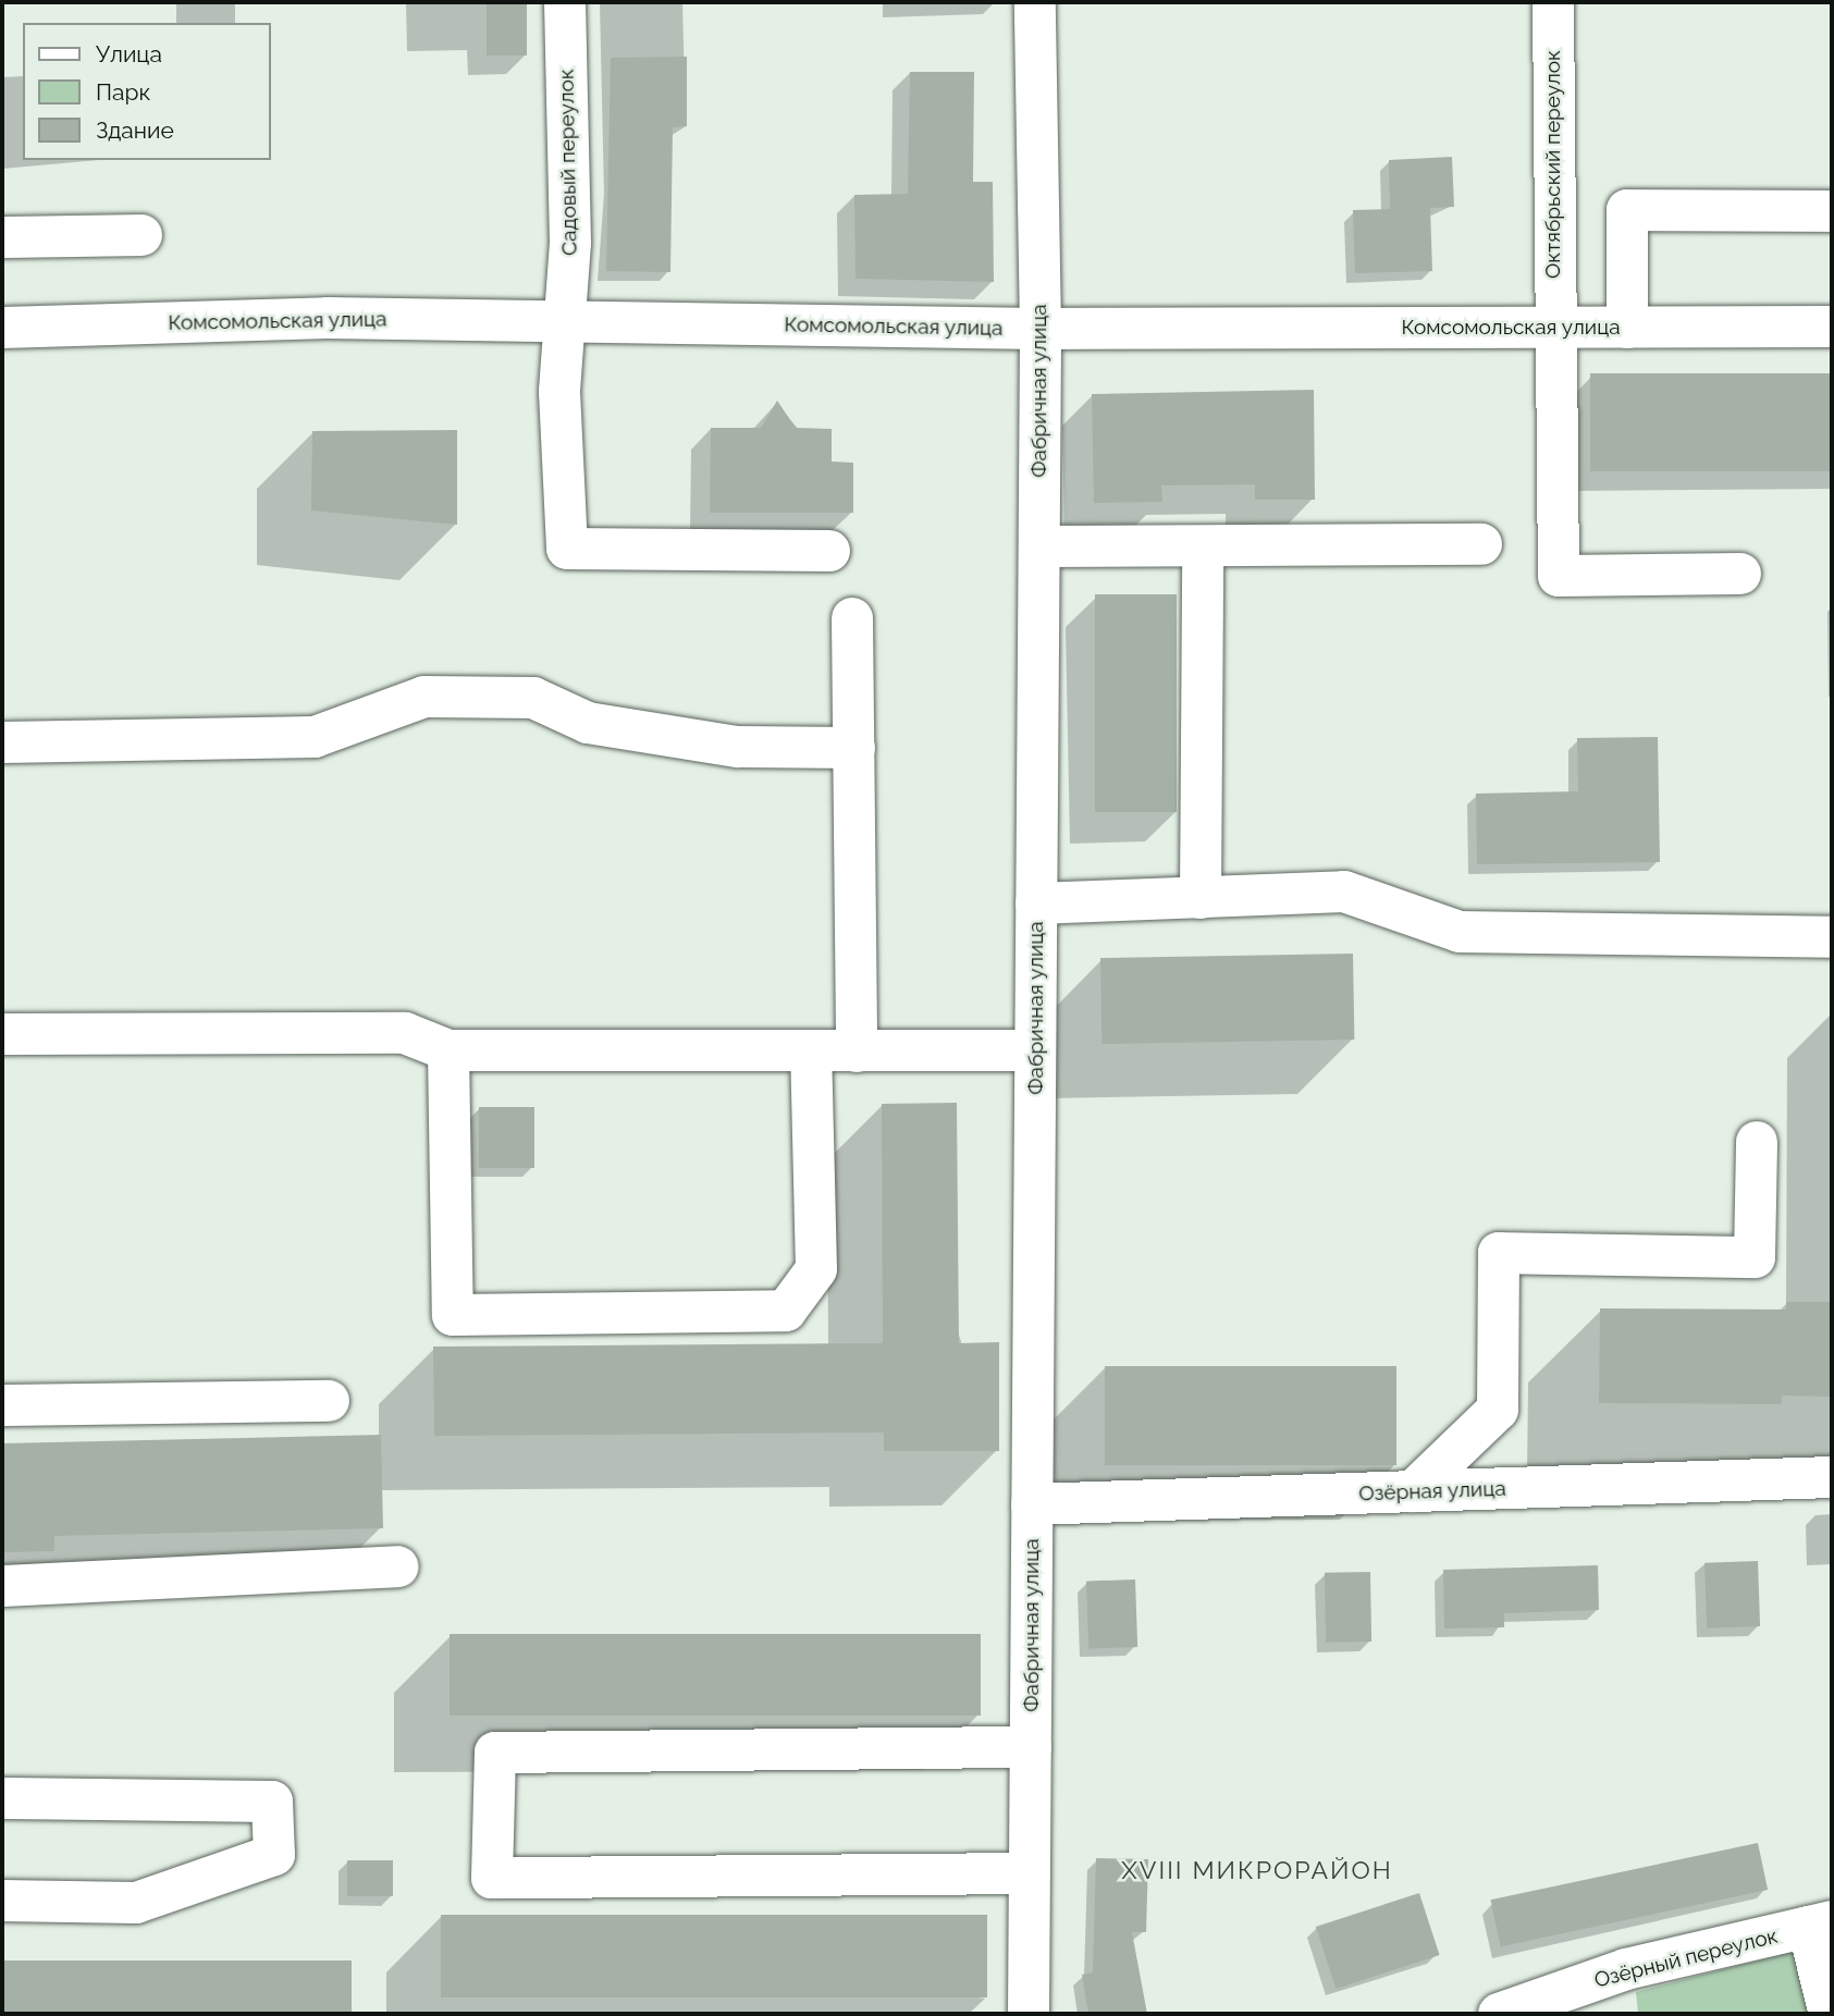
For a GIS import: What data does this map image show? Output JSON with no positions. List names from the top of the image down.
{
  "streets": {
    "street": [
      "Садовый переулок",
      "Октябрьский переулок",
      "Комсомольская улица",
      "Фабричная улица",
      "Озёрная улица",
      "Озёрный переулок"
    ]
  },
  "crossings": [
    ["Садовый переулок", "Комсомольская улица"],
    ["Октябрьский переулок", "Комсомольская улица"],
    ["Комсомольская улица", "Фабричная улица"],
    ["Фабричная улица", "Озёрная улица"]
  ],
  "districts": ["XVIII МИКРОРАЙОН"],
  "legend": ["Улица", "Парк", "Здание"]
}
